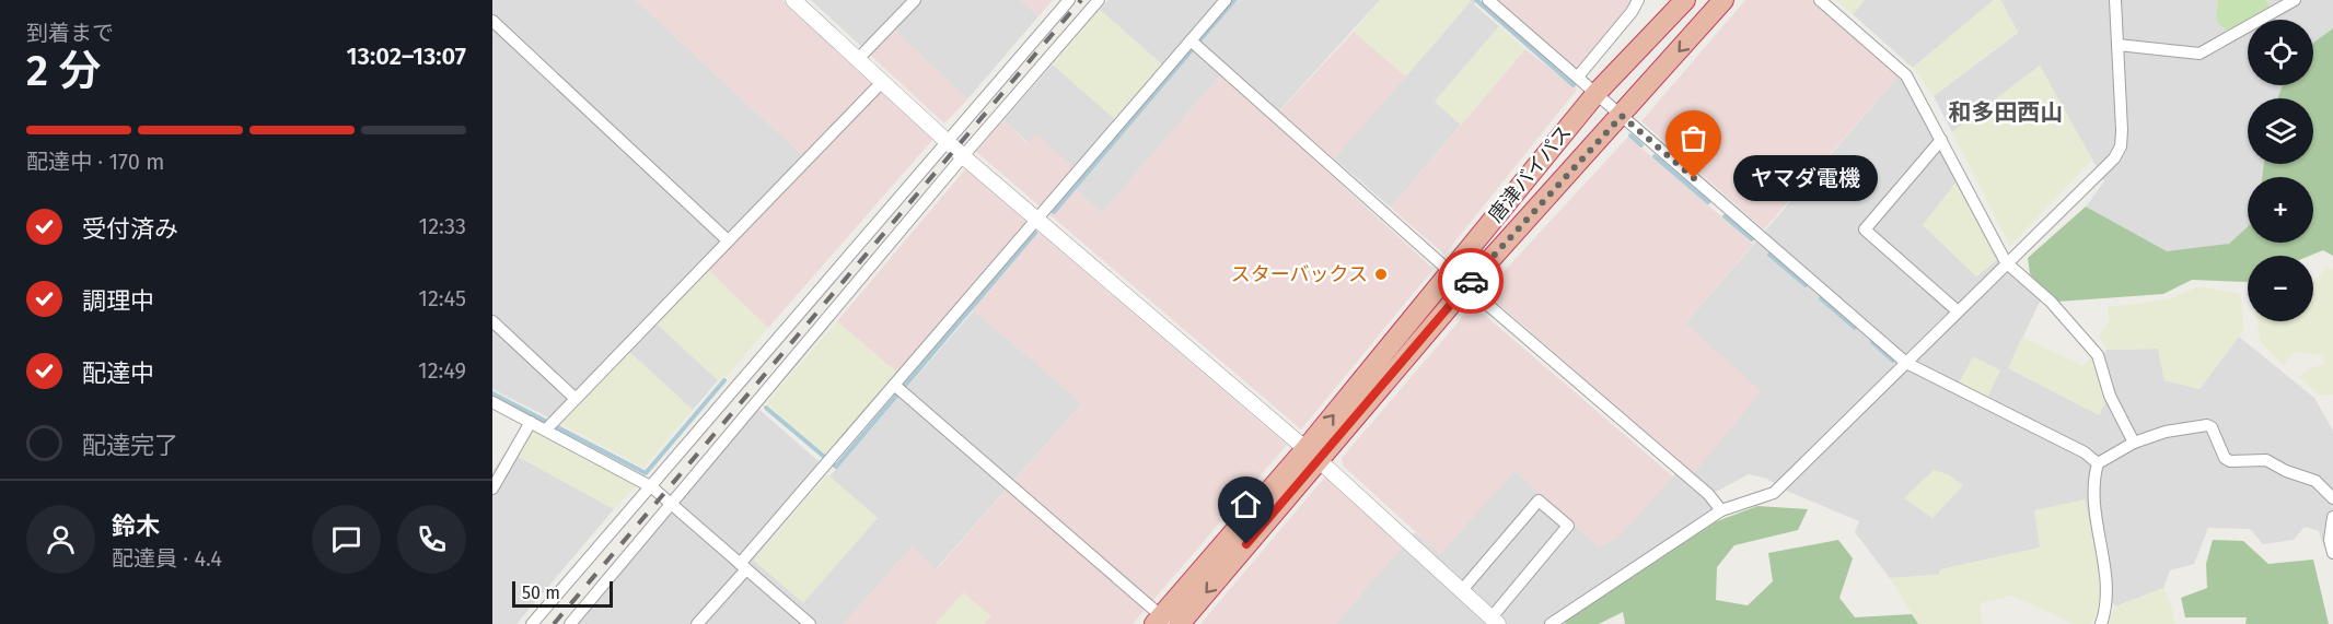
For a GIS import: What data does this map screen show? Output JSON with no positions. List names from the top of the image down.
{
  "streets": {
    "highway": ["唐津バイパス"]
  },
  "districts": ["和多田西山"],
  "places": ["ヤマダ電機", "スターバックス"],
  "scale_bar": "50 m",
  "page": {
    "heading": ["2 分", "到着まで", "13:02–13:07"],
    "panel": ["鈴木", "配達員 · 4.4"],
    "map_buttons": ["+", "−"],
    "bar": "配達中 · 170 m",
    "bubble": "ヤマダ電機",
    "list": [
      ["受付済み", "12:33"],
      ["調理中", "12:45"],
      ["配達中", "12:49"],
      "配達完了"
    ],
    "scale": "50 m"
  }
}
